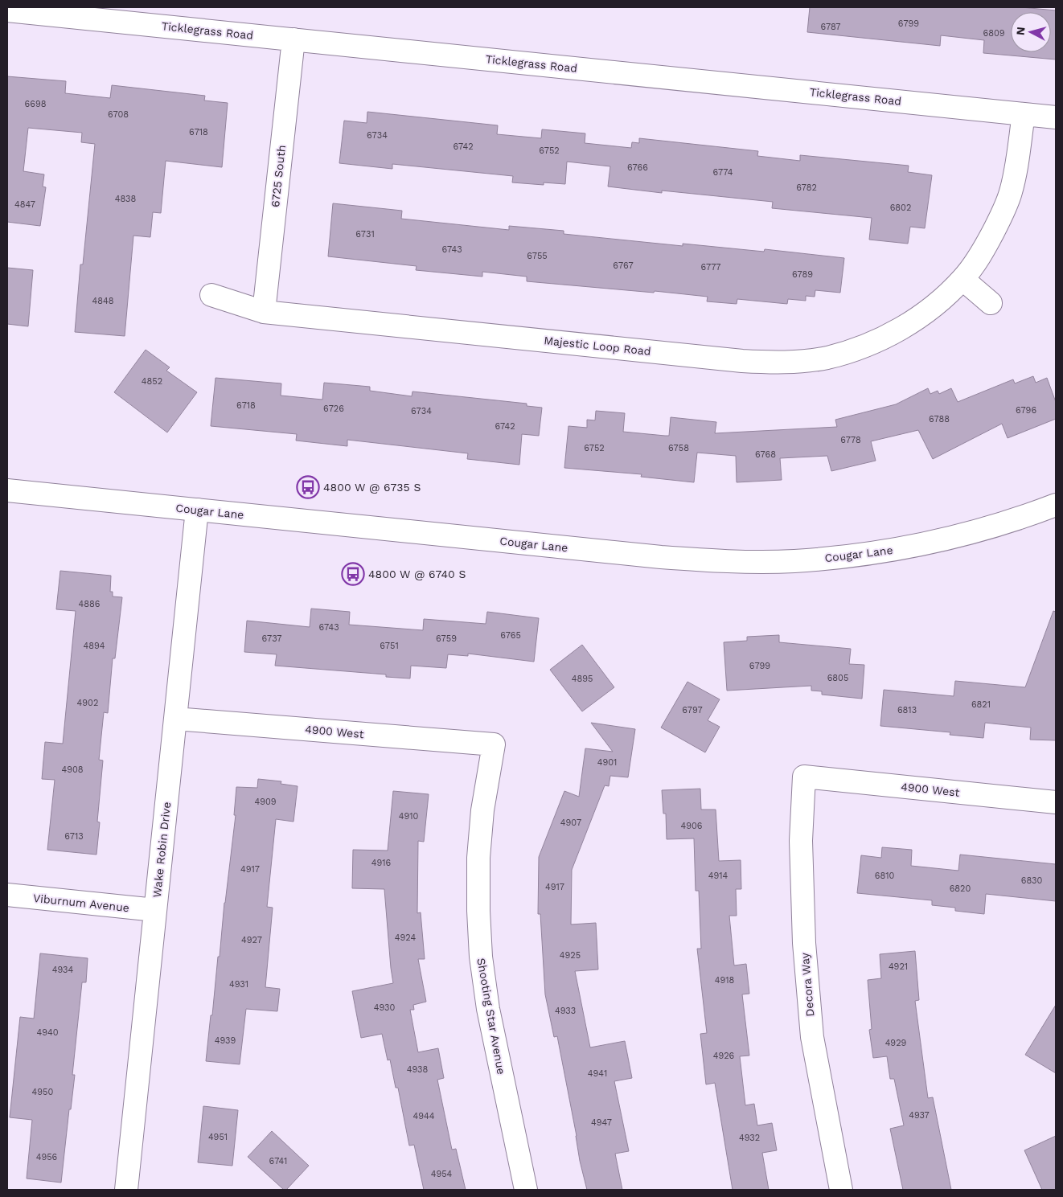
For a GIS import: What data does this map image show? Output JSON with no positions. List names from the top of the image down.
{
  "streets": {
    "street": [
      "Ticklegrass Road",
      "6725 South",
      "Majestic Loop Road",
      "Cougar Lane",
      "4900 West",
      "Wake Robin Drive",
      "Viburnum Avenue",
      "Decora Way",
      "Shooting Star Avenue"
    ]
  },
  "crossings": [
    ["Ticklegrass Road", "6725 South"],
    ["Ticklegrass Road", "Majestic Loop Road"],
    ["6725 South", "Majestic Loop Road"],
    ["Cougar Lane", "Wake Robin Drive"],
    ["4900 West", "Wake Robin Drive"],
    ["4900 West", "Decora Way"],
    ["4900 West", "Shooting Star Avenue"],
    ["Wake Robin Drive", "Viburnum Avenue"]
  ],
  "places": {
    "bus stop": ["4800 W @ 6735 S", "4800 W @ 6740 S"]
  },
  "house_numbers": [
    "6799",
    "6787",
    "6809",
    "6698",
    "6708",
    "6718",
    "6734",
    "6742",
    "6752",
    "6766",
    "6774",
    "6782",
    "4838",
    "4847",
    "6802",
    "6731",
    "6743",
    "6755",
    "6767",
    "6777",
    "6789",
    "4848",
    "4852",
    "6718",
    "6726",
    "6796",
    "6734",
    "6788",
    "6742",
    "6778",
    "6752",
    "6758",
    "6768",
    "4886",
    "6743",
    "6765",
    "6737",
    "6759",
    "4894",
    "6751",
    "6799",
    "6805",
    "4895",
    "4902",
    "6821",
    "6797",
    "6813",
    "4901",
    "4908",
    "4909",
    "4910",
    "4907",
    "4906",
    "6713",
    "4916",
    "4917",
    "4914",
    "6810",
    "6830",
    "4917",
    "6820",
    "4924",
    "4927",
    "4925",
    "4921",
    "4934",
    "4918",
    "4931",
    "4930",
    "4933",
    "4940",
    "4939",
    "4929",
    "4926",
    "4938",
    "4941",
    "4950",
    "4937",
    "4944",
    "4947",
    "4951",
    "4932",
    "4956",
    "6741",
    "4954"
  ],
  "north": "left"
}
